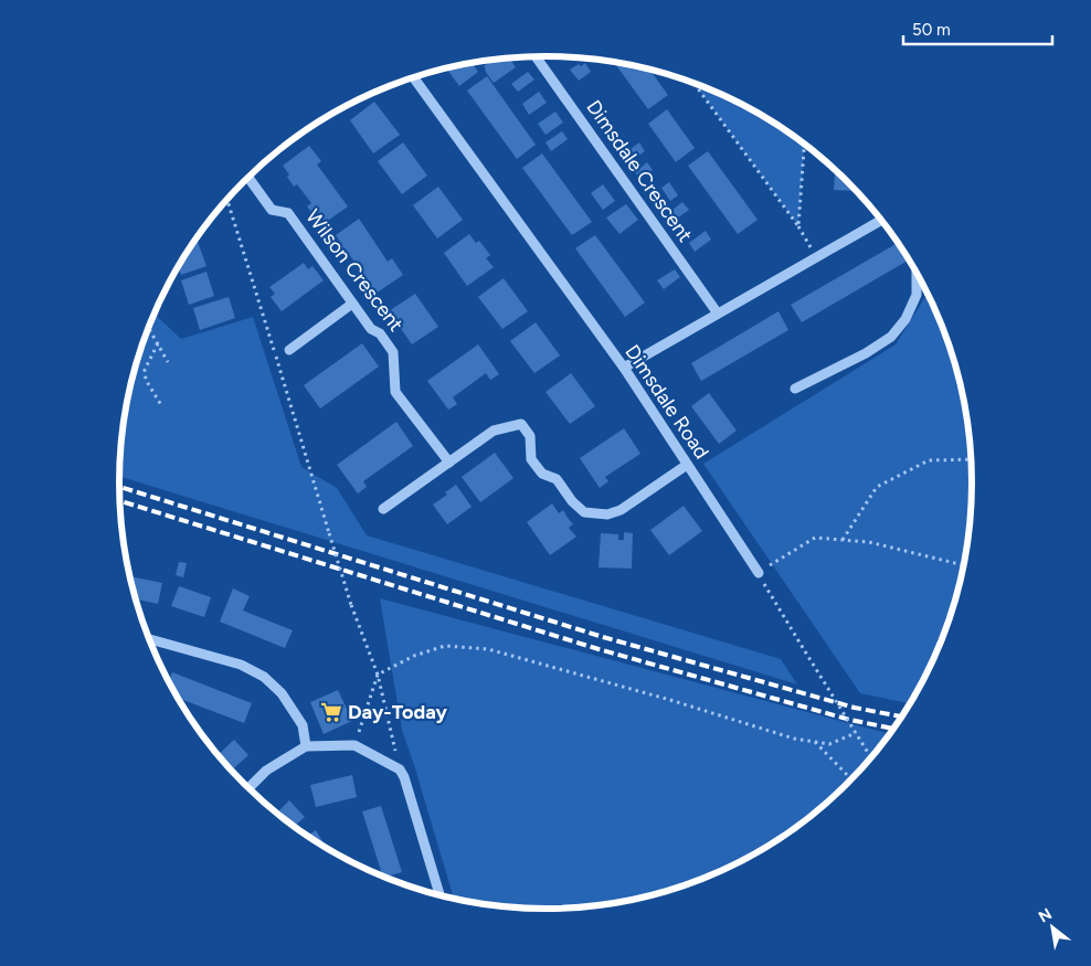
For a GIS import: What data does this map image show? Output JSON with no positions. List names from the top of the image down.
{
  "streets": {
    "street": ["Dimsdale Crescent", "Wilson Crescent", "Dimsdale Road"]
  },
  "places": {
    "supermarket": ["Day-Today"]
  },
  "scale_bar": "50 m",
  "north": "top left"
}
